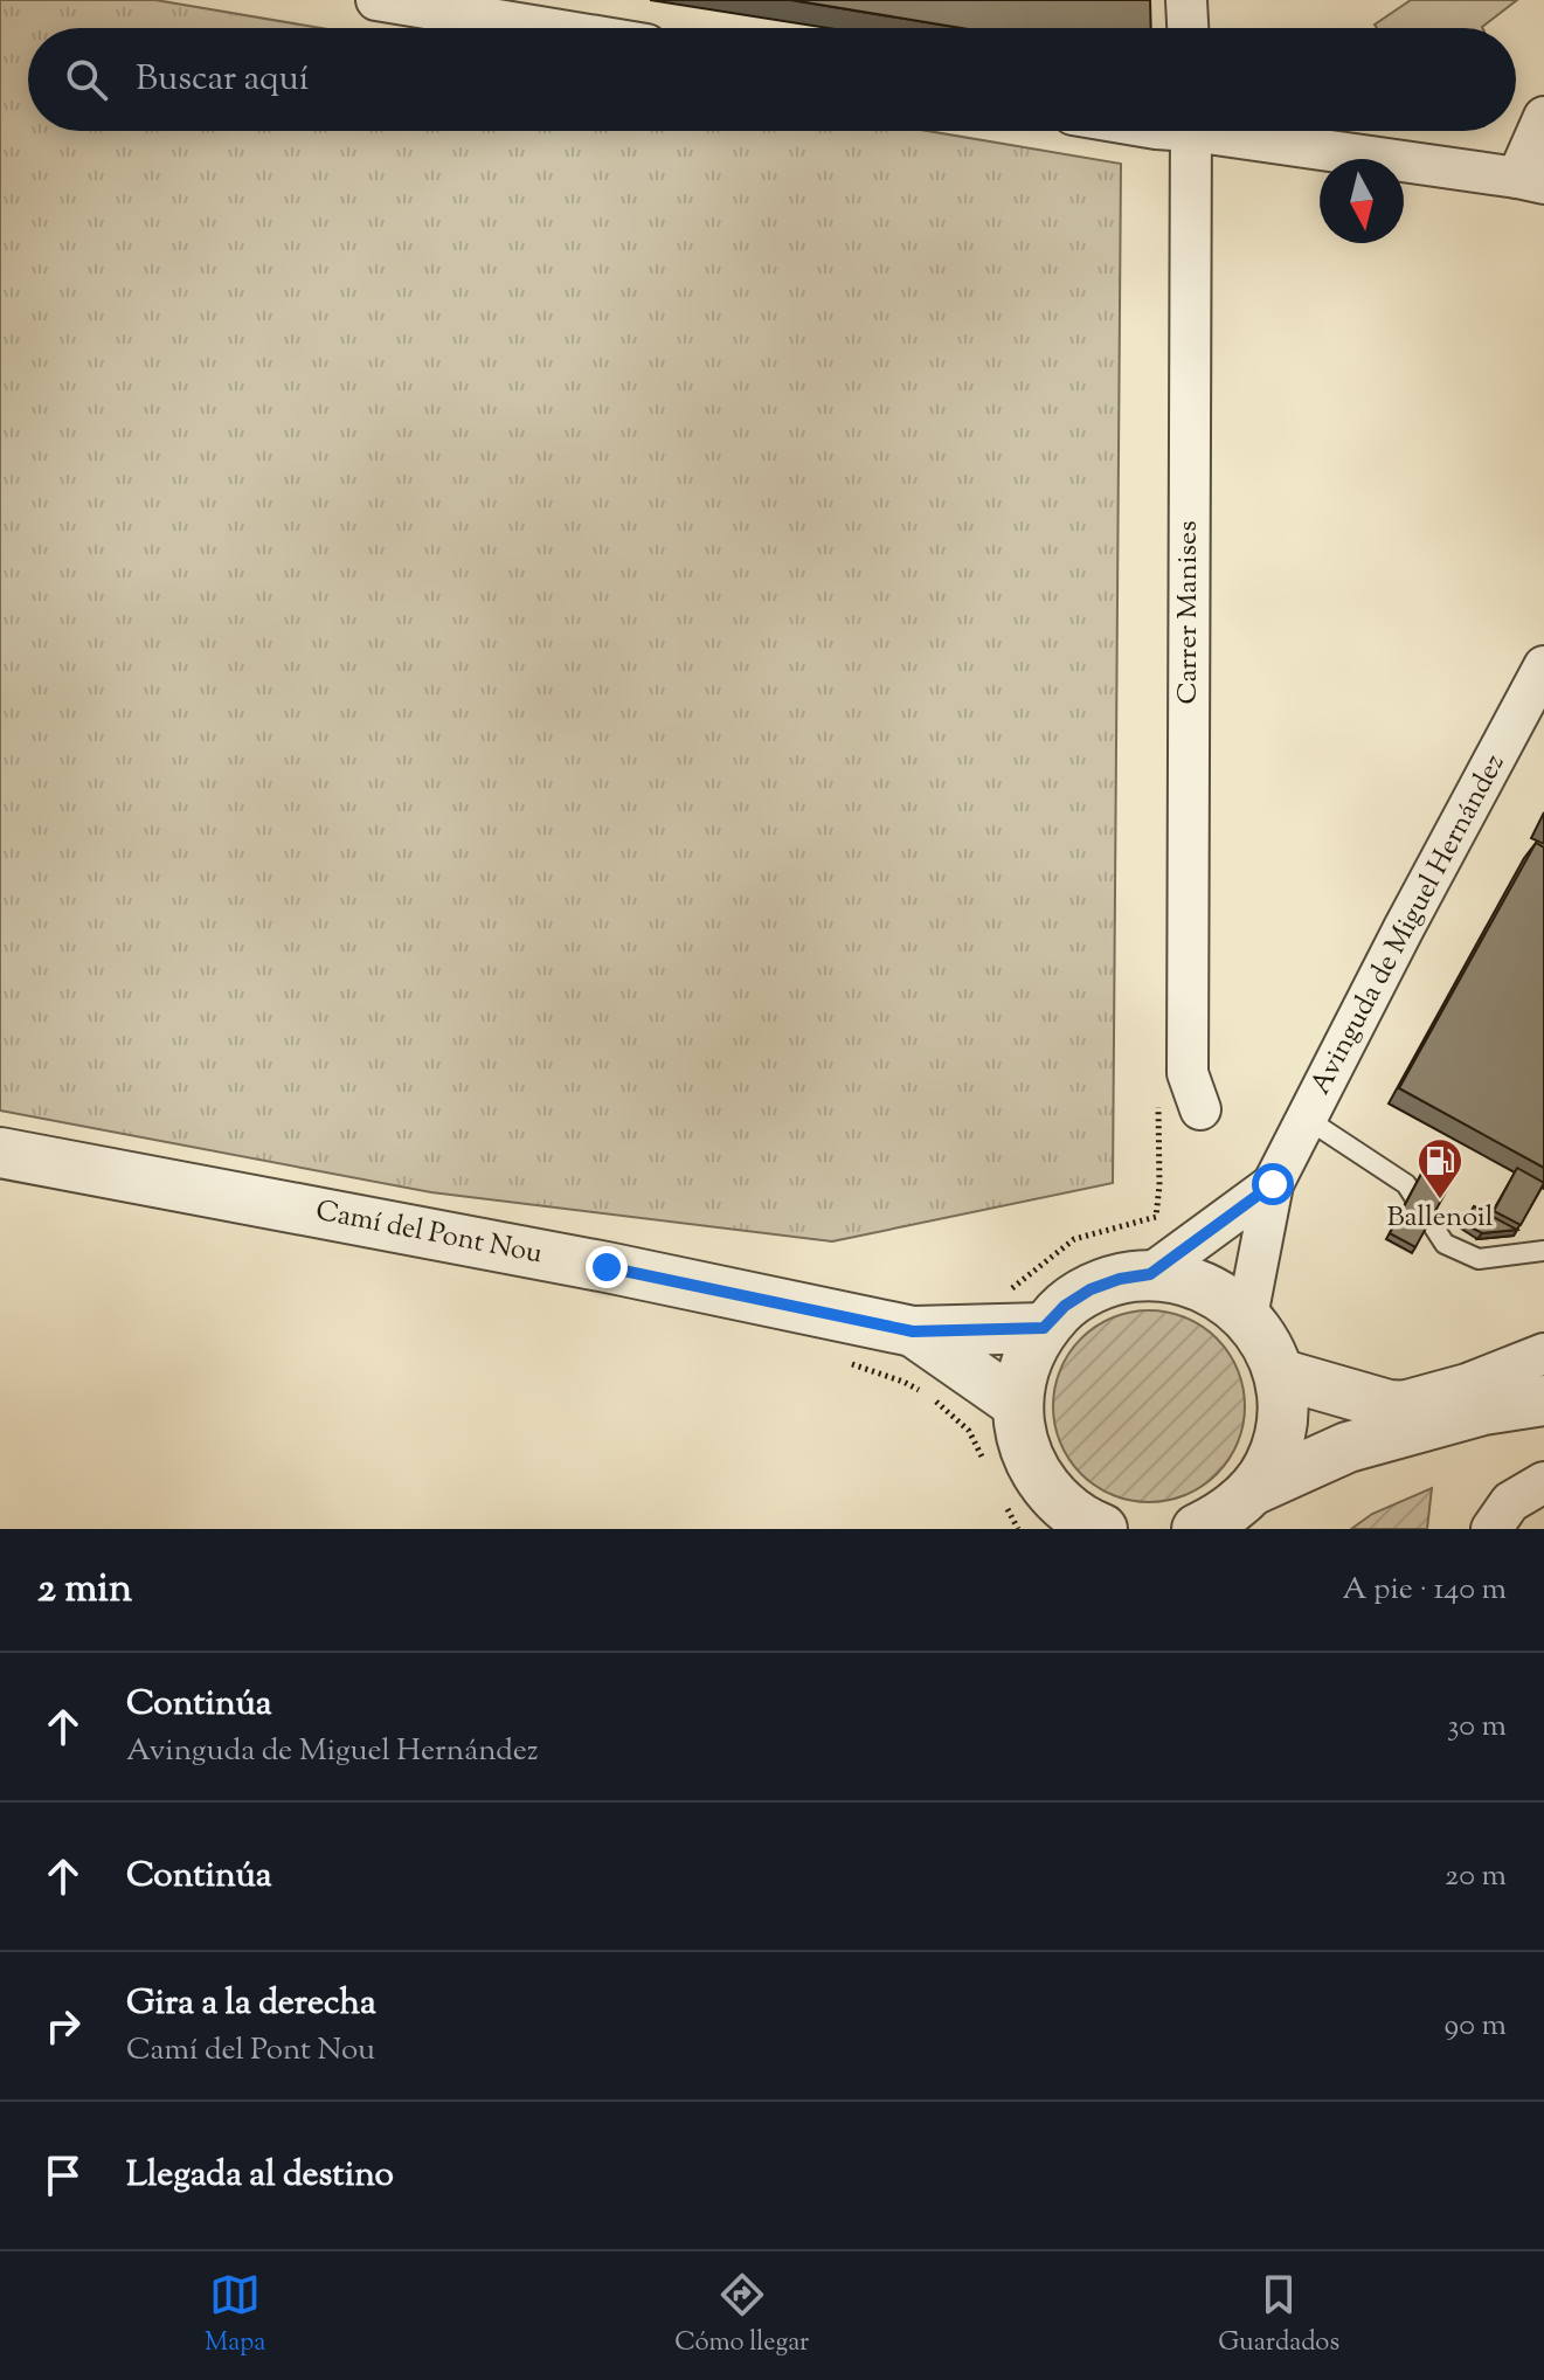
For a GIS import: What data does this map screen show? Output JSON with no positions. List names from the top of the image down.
{
  "streets": {
    "street": ["Carrer Manises", "Avinguda de Miguel Hernández", "Camí del Pont Nou"]
  },
  "places": {
    "fuel station": ["Ballenoil"]
  },
  "north": "bottom",
  "page": {
    "search": "Buscar aquí",
    "heading": ["2 min", "A pie · 140 m"],
    "list": [
      ["Continúa", "Avinguda de Miguel Hernández", "30 m"],
      ["Continúa", "20 m"],
      ["Gira a la derecha", "Camí del Pont Nou", "90 m"],
      "Llegada al destino"
    ],
    "nav": ["Mapa", "Cómo llegar", "Guardados"]
  }
}
